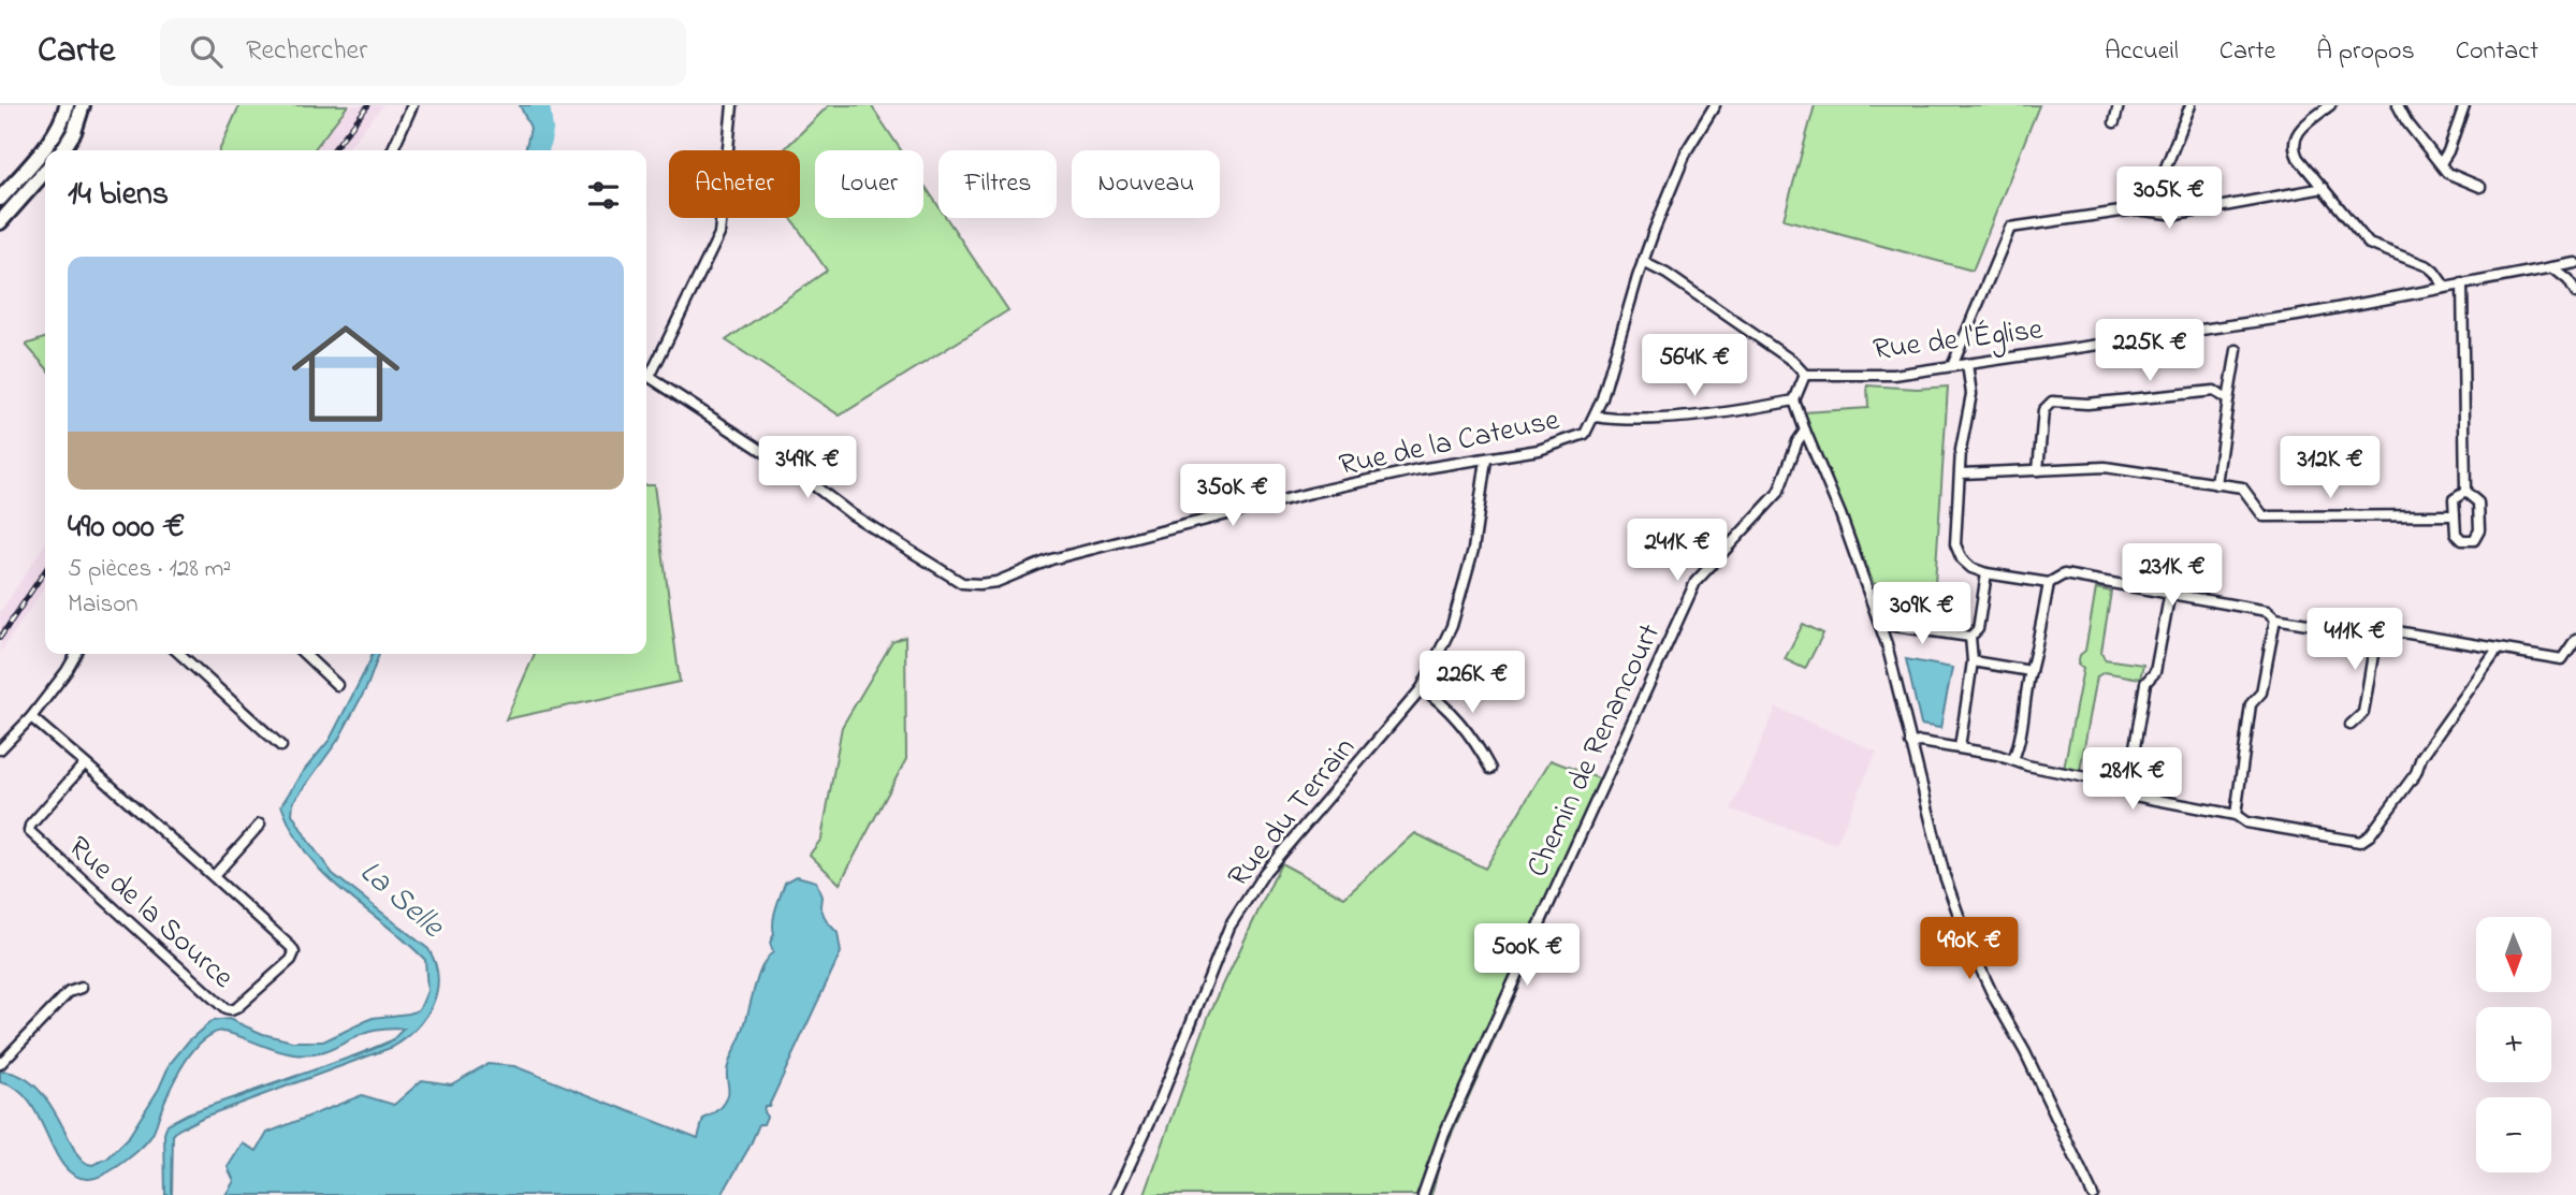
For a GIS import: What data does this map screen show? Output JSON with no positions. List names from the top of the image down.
{
  "streets": {
    "street": [
      "Rue de l'Église",
      "Rue de la Cateuse",
      "Chemin de Renancourt",
      "Rue du Terrain",
      "Rue de la Source"
    ]
  },
  "crossings": [
    ["Rue de la Cateuse", "Rue du Terrain"]
  ],
  "water": ["La Selle"],
  "north": "bottom",
  "page": {
    "header": "Carte",
    "search": "Rechercher",
    "nav": [
      "Accueil",
      "Carte",
      "À propos",
      "Contact"
    ],
    "chip": [
      "Acheter",
      "Louer",
      "Filtres",
      "Nouveau"
    ],
    "heading": "14 biens",
    "price": [
      "305K €",
      "225K €",
      "564K €",
      "349K €",
      "312K €",
      "350K €",
      "241K €",
      "231K €",
      "309K €",
      "411K €",
      "226K €",
      "281K €",
      "490K €",
      "500K €"
    ],
    "list": [
      {
        "name": "490 000 €",
        "note": "5 pièces · 128 m² · Maison"
      }
    ],
    "map_buttons": ["+", "−"]
  }
}
